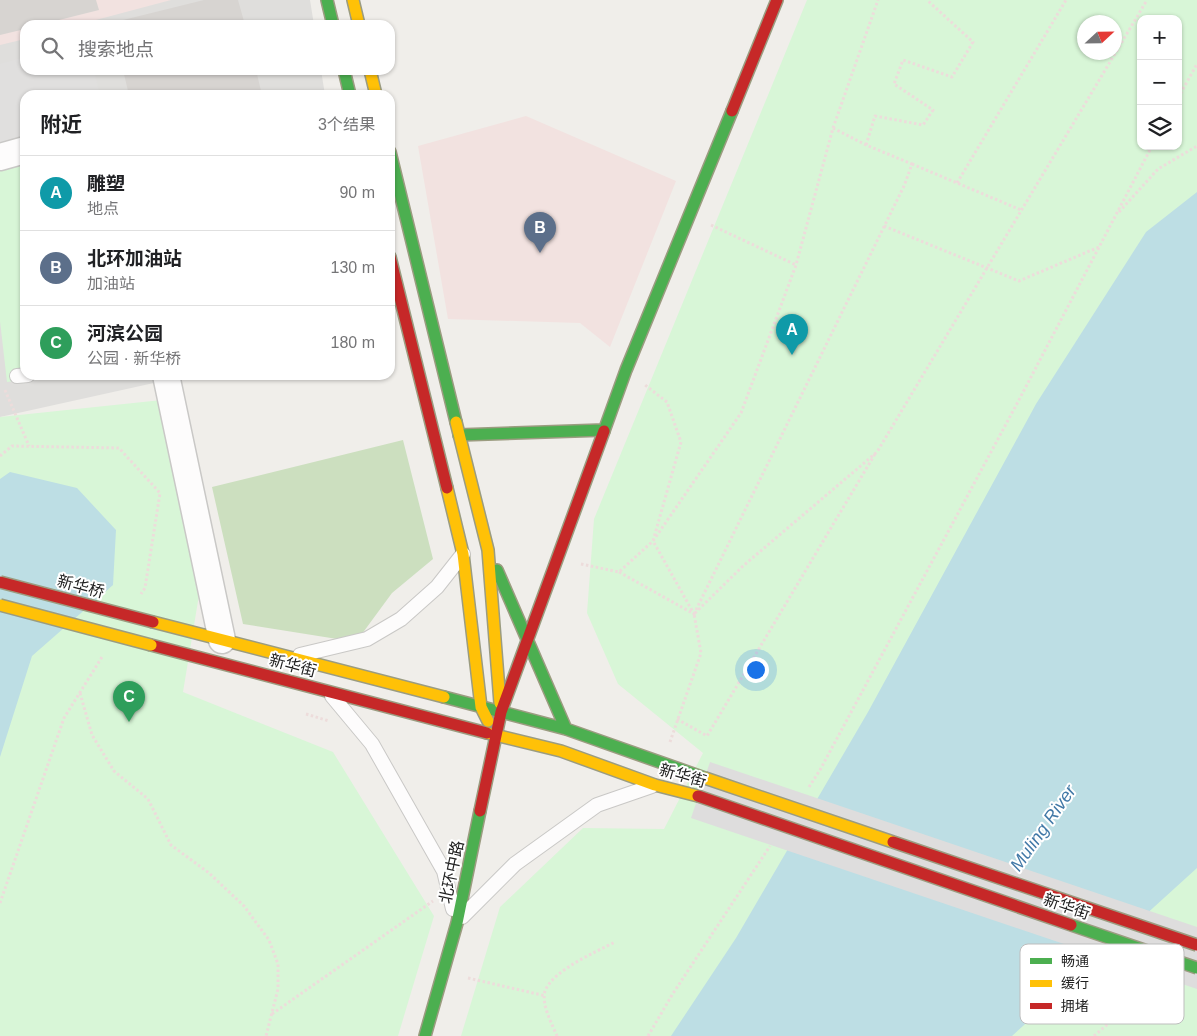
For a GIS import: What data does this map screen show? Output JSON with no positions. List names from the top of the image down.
{
  "streets": {
    "main road": ["新华桥", "新华街", "北环中路"]
  },
  "crossings": [
    ["新华桥", "新华街"],
    ["新华街", "北环中路"]
  ],
  "water": ["Muling River"],
  "legend": ["畅通", "缓行", "拥堵"],
  "north": "right",
  "page": {
    "map_buttons": ["+", "−"],
    "search": "搜索地点",
    "heading": ["附近", "3个结果"],
    "list": [
      {
        "mark": "A",
        "name": "雕塑",
        "note": "地点",
        "value": "90 m"
      },
      {
        "mark": "B",
        "name": "北环加油站",
        "note": "加油站",
        "value": "130 m"
      },
      {
        "mark": "C",
        "name": "河滨公园",
        "note": "公园 · 新华桥",
        "value": "180 m"
      }
    ],
    "pins": ["B", "A", "C"]
  }
}
